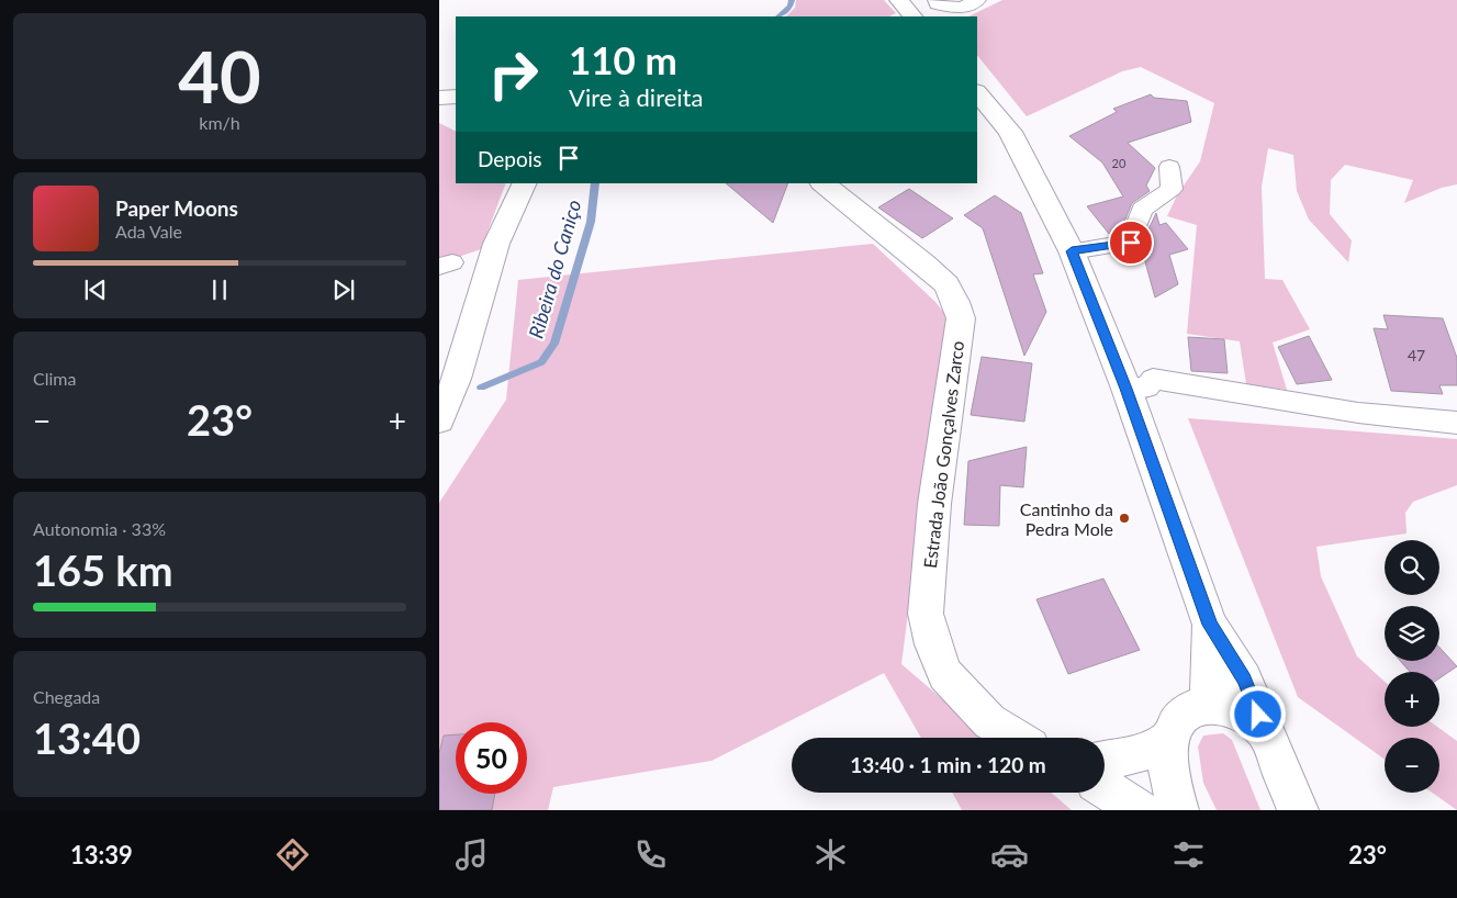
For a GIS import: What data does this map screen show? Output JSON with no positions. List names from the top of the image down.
{
  "streets": {
    "street": ["Estrada João Gonçalves Zarco"]
  },
  "water": ["Ribeira do Caniço"],
  "places": ["Cantinho da Pedra Mole"],
  "house_numbers": ["20", "47"],
  "page": {
    "tile": [
      ["40", "km/h"],
      "Clima",
      ["Autonomia · 33%", "165 km"],
      ["Chegada", "13:40"]
    ],
    "turn": ["110 m", "Vire à direita"],
    "then": "Depois",
    "song": ["Paper Moons", "Ada Vale"],
    "heat": ["−", "23°", "+"],
    "map_buttons": ["+", "−"],
    "limit": "50",
    "trip": "13:40 · 1 min · 120 m",
    "tabs": ["13:39", "23°"]
  }
}
